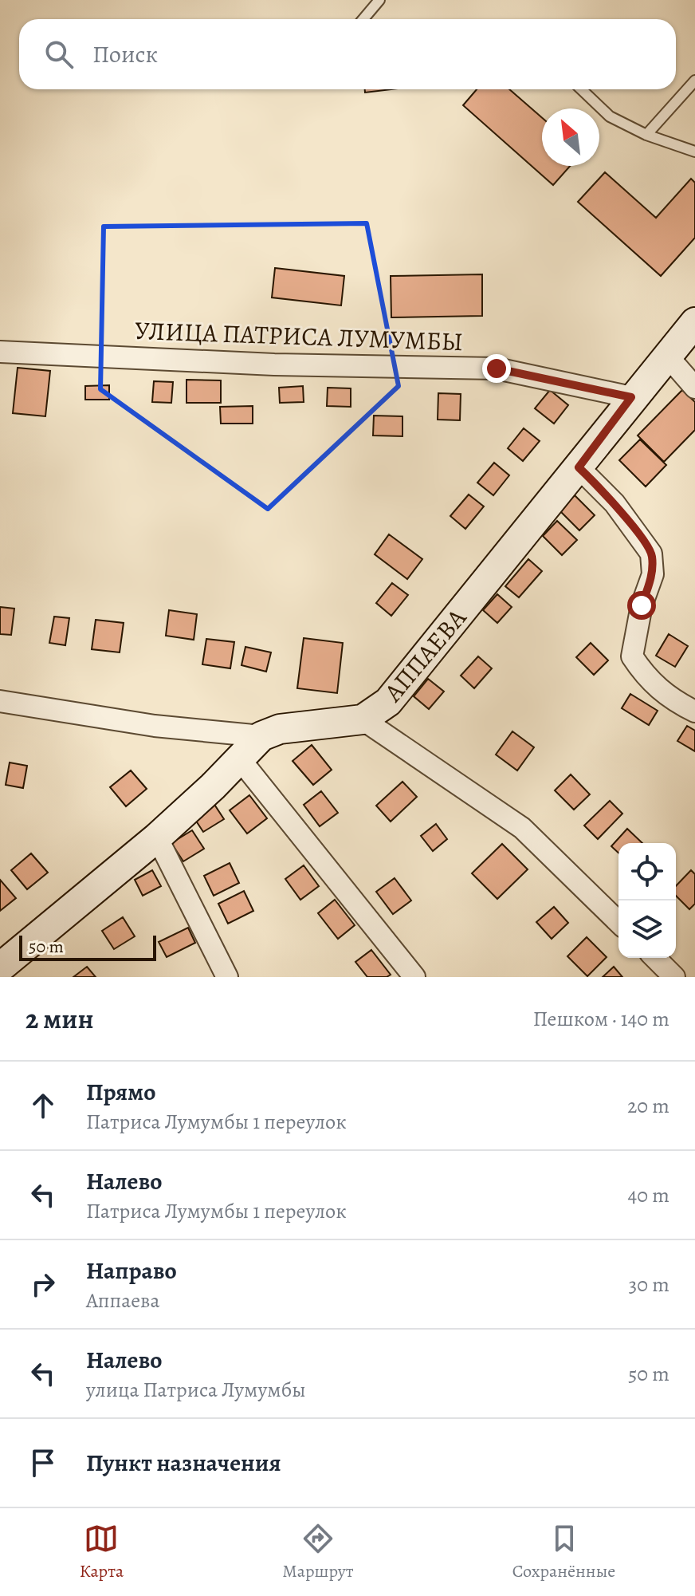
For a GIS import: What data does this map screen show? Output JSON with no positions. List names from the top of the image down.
{
  "streets": {
    "street": ["УЛИЦА ПАТРИСА ЛУМУМБЫ", "АППАЕВА"]
  },
  "crossings": [
    ["УЛИЦА ПАТРИСА ЛУМУМБЫ", "АППАЕВА"]
  ],
  "scale_bar": "50 m",
  "north": "top left",
  "page": {
    "search": "Поиск",
    "scale": "50 m",
    "heading": ["2 мин", "Пешком · 140 m"],
    "list": [
      ["Прямо", "Патриса Лумумбы 1 переулок", "20 m"],
      ["Налево", "Патриса Лумумбы 1 переулок", "40 m"],
      ["Направо", "Аппаева", "30 m"],
      ["Налево", "улица Патриса Лумумбы", "50 m"],
      "Пункт назначения"
    ],
    "nav": ["Карта", "Маршрут", "Сохранённые"]
  }
}
